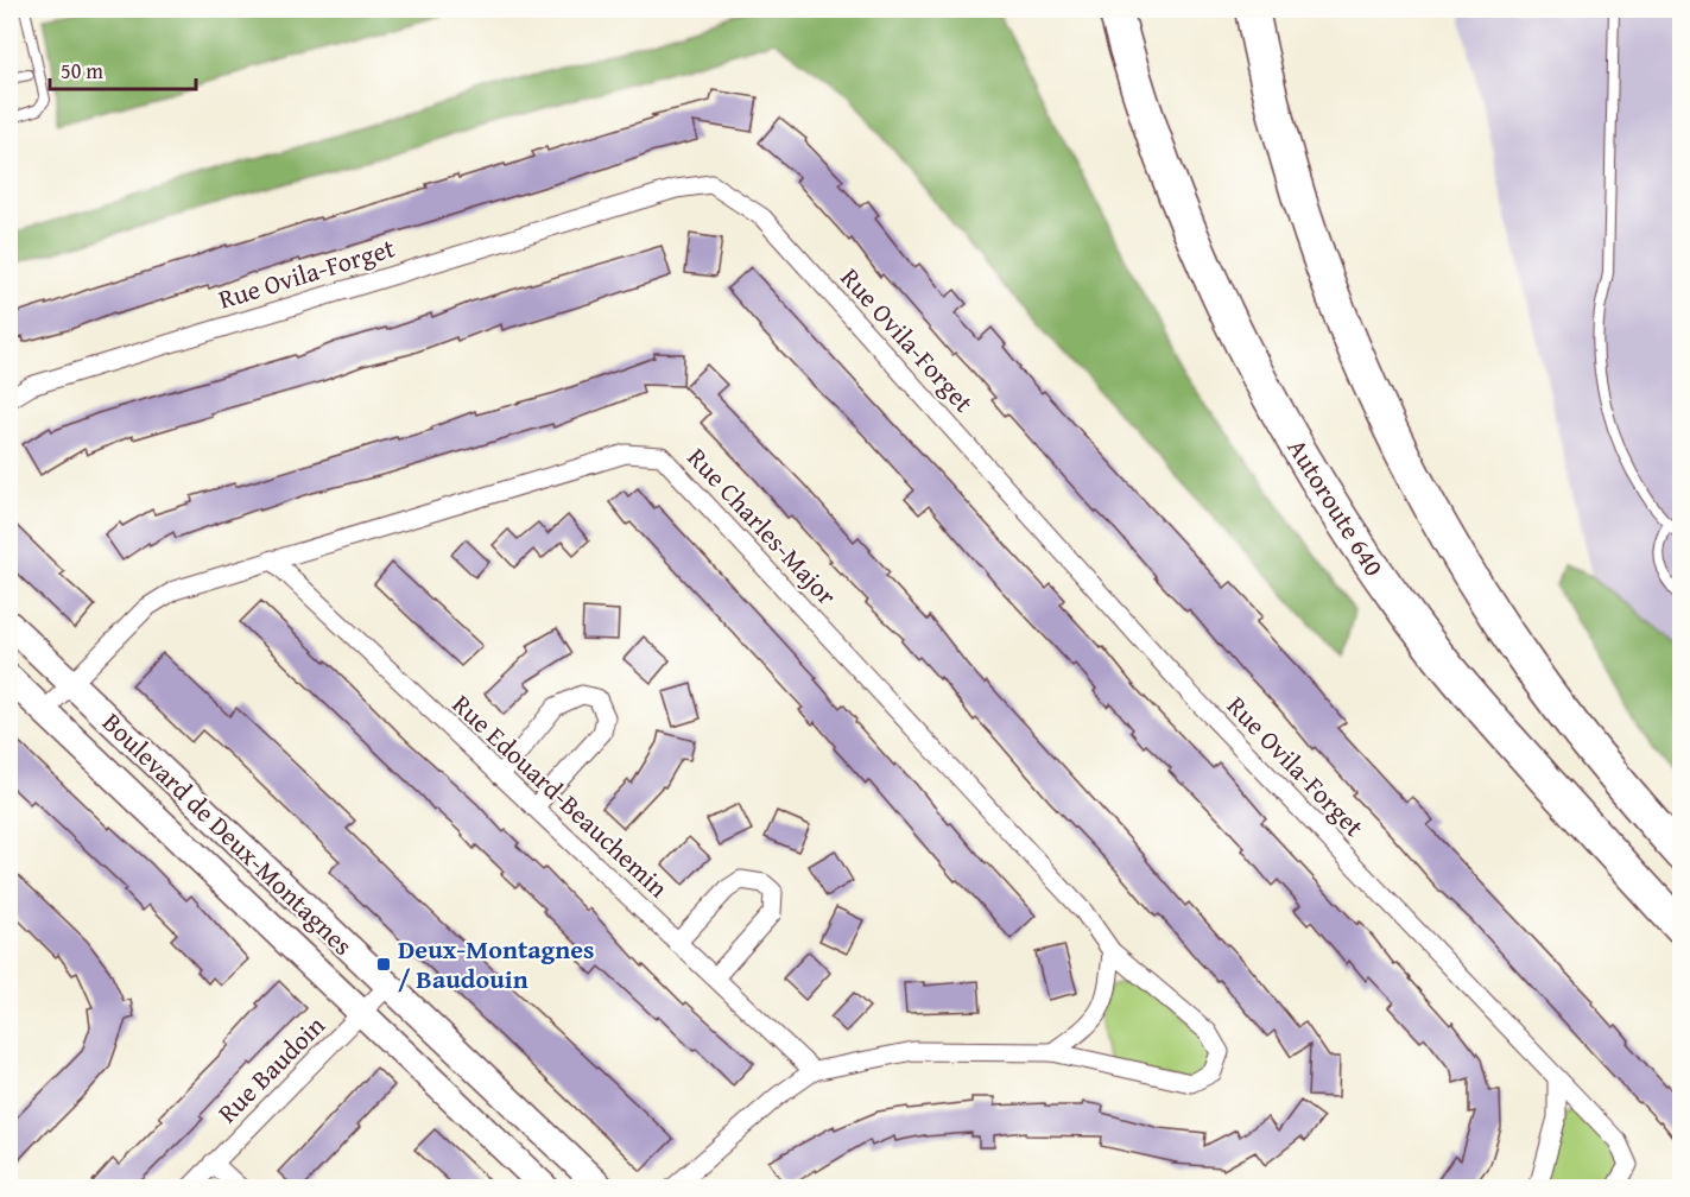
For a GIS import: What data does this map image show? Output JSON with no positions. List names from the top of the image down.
{
  "streets": {
    "highway": ["Autoroute 640"],
    "street": [
      "Rue Ovila-Forget",
      "Rue Charles-Major",
      "Rue Edouard-Beauchemin",
      "Boulevard de Deux-Montagnes",
      "Rue Baudoin"
    ]
  },
  "crossings": [
    ["Rue Charles-Major", "Rue Edouard-Beauchemin"],
    ["Rue Charles-Major", "Boulevard de Deux-Montagnes"],
    ["Boulevard de Deux-Montagnes", "Rue Baudoin"]
  ],
  "places": {
    "transit": ["Deux-Montagnes / Baudouin"]
  },
  "scale_bar": "50 m"
}
